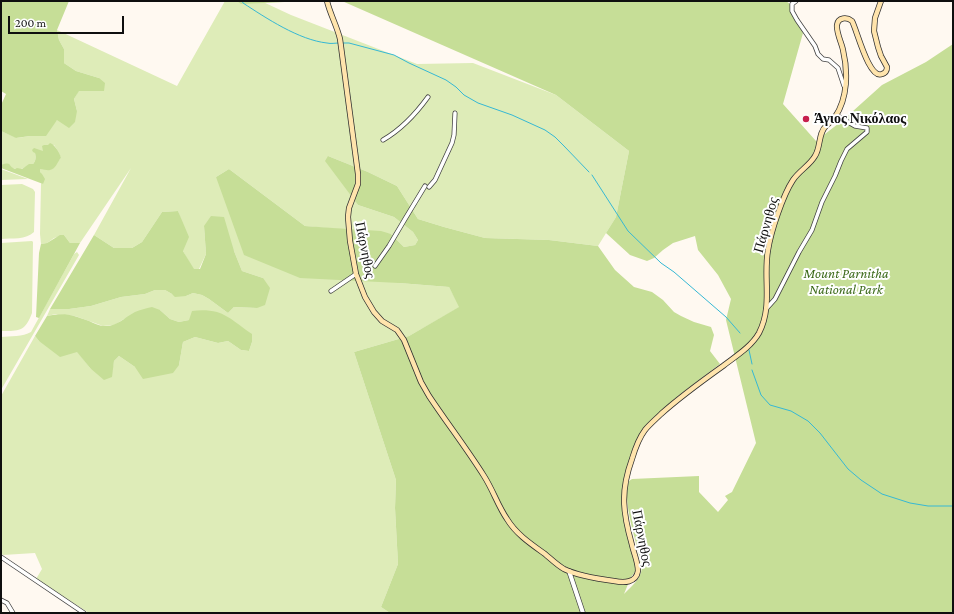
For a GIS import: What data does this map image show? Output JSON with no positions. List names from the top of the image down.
{
  "streets": {
    "main road": ["Πάρνηθος"]
  },
  "parks": ["Mount Parnitha National Park"],
  "places": ["Άγιος Νικόλαος"],
  "scale_bar": "200 m"
}
